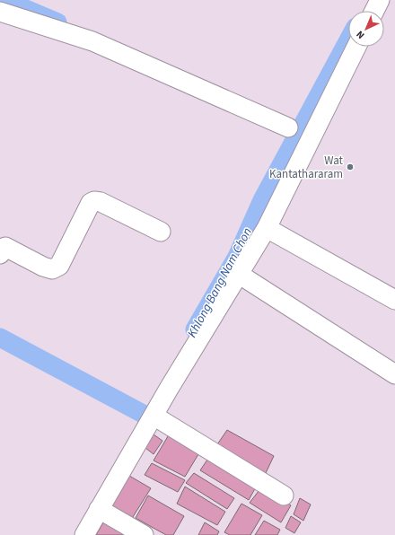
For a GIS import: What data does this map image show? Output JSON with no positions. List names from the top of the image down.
{
  "water": ["Khlong Bang Nam Chon"],
  "places": ["Wat Kantathararam"],
  "north": "bottom left"
}
